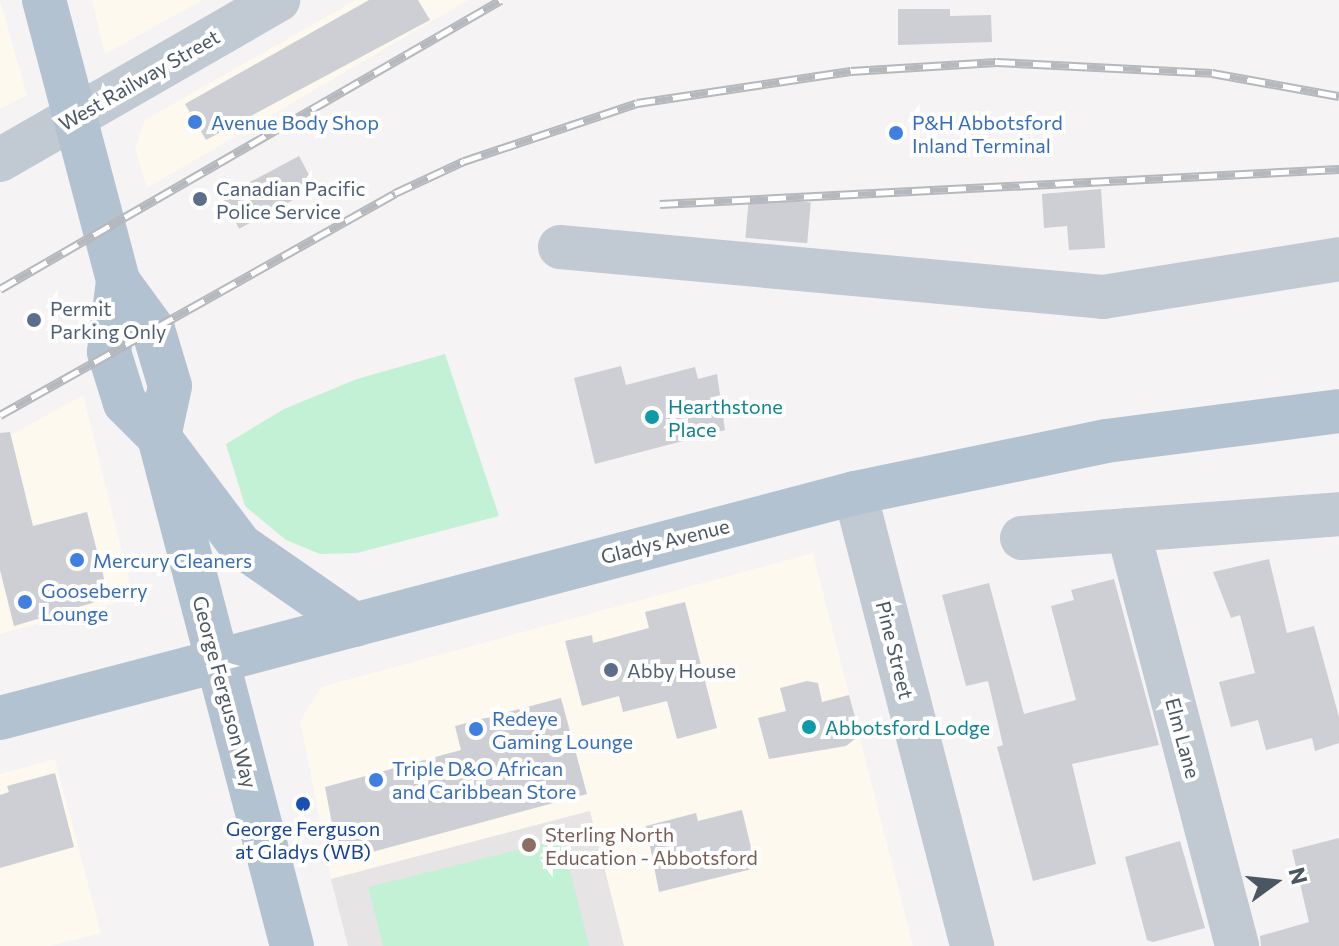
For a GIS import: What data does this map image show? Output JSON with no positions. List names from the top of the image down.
{
  "streets": {
    "main road": ["Gladys Avenue", "George Ferguson Way"],
    "street": ["West Railway Street", "Pine Street", "Elm Lane"]
  },
  "crossings": [
    ["West Railway Street", "George Ferguson Way"],
    ["Gladys Avenue", "Pine Street"],
    ["Gladys Avenue", "George Ferguson Way"]
  ],
  "places": [
    "Avenue Body Shop",
    "P&H Abbotsford Inland Terminal",
    "Canadian Pacific Police Service",
    "Permit Parking Only",
    "Hearthstone Place",
    "Mercury Cleaners",
    "Gooseberry Lounge",
    "Abby House",
    "Abbotsford Lodge",
    "Redeye Gaming Lounge",
    "Triple D&O African and Caribbean Store",
    "George Ferguson at Gladys (WB)",
    "Sterling North Education - Abbotsford"
  ],
  "north": "right"
}
